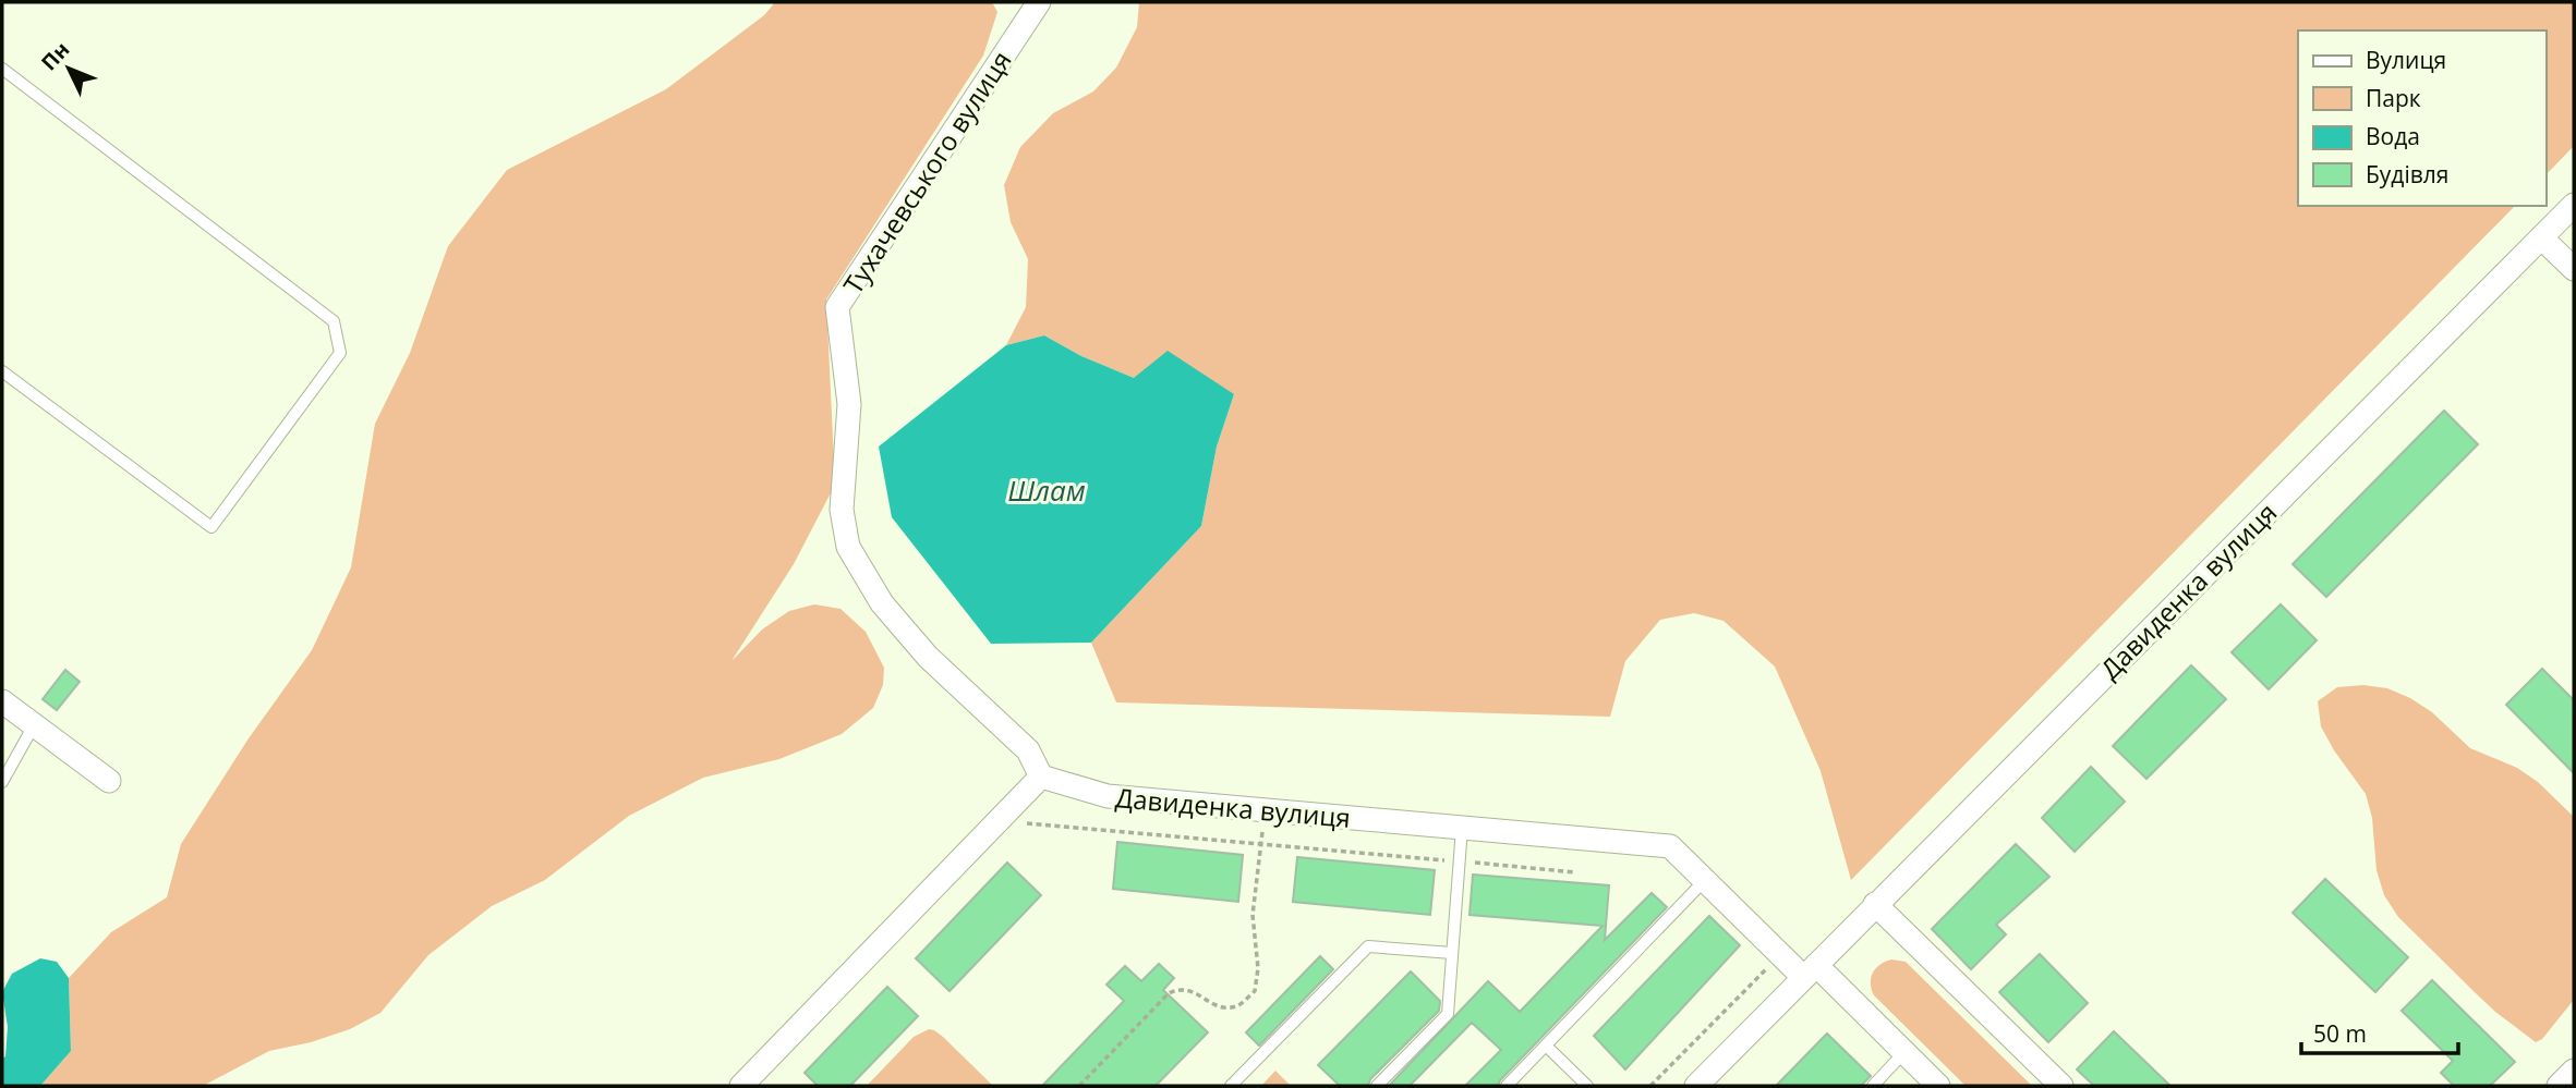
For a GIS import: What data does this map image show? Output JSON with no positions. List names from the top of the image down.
{
  "streets": {
    "street": ["Тухачевського вулиця", "Давиденка вулиця"]
  },
  "crossings": [
    ["Тухачевського вулиця", "Давиденка вулиця"]
  ],
  "water": ["Шлам"],
  "legend": [
    "Вулиця",
    "Парк",
    "Вода",
    "Будівля"
  ],
  "scale_bar": "50 m",
  "north": "top left"
}
